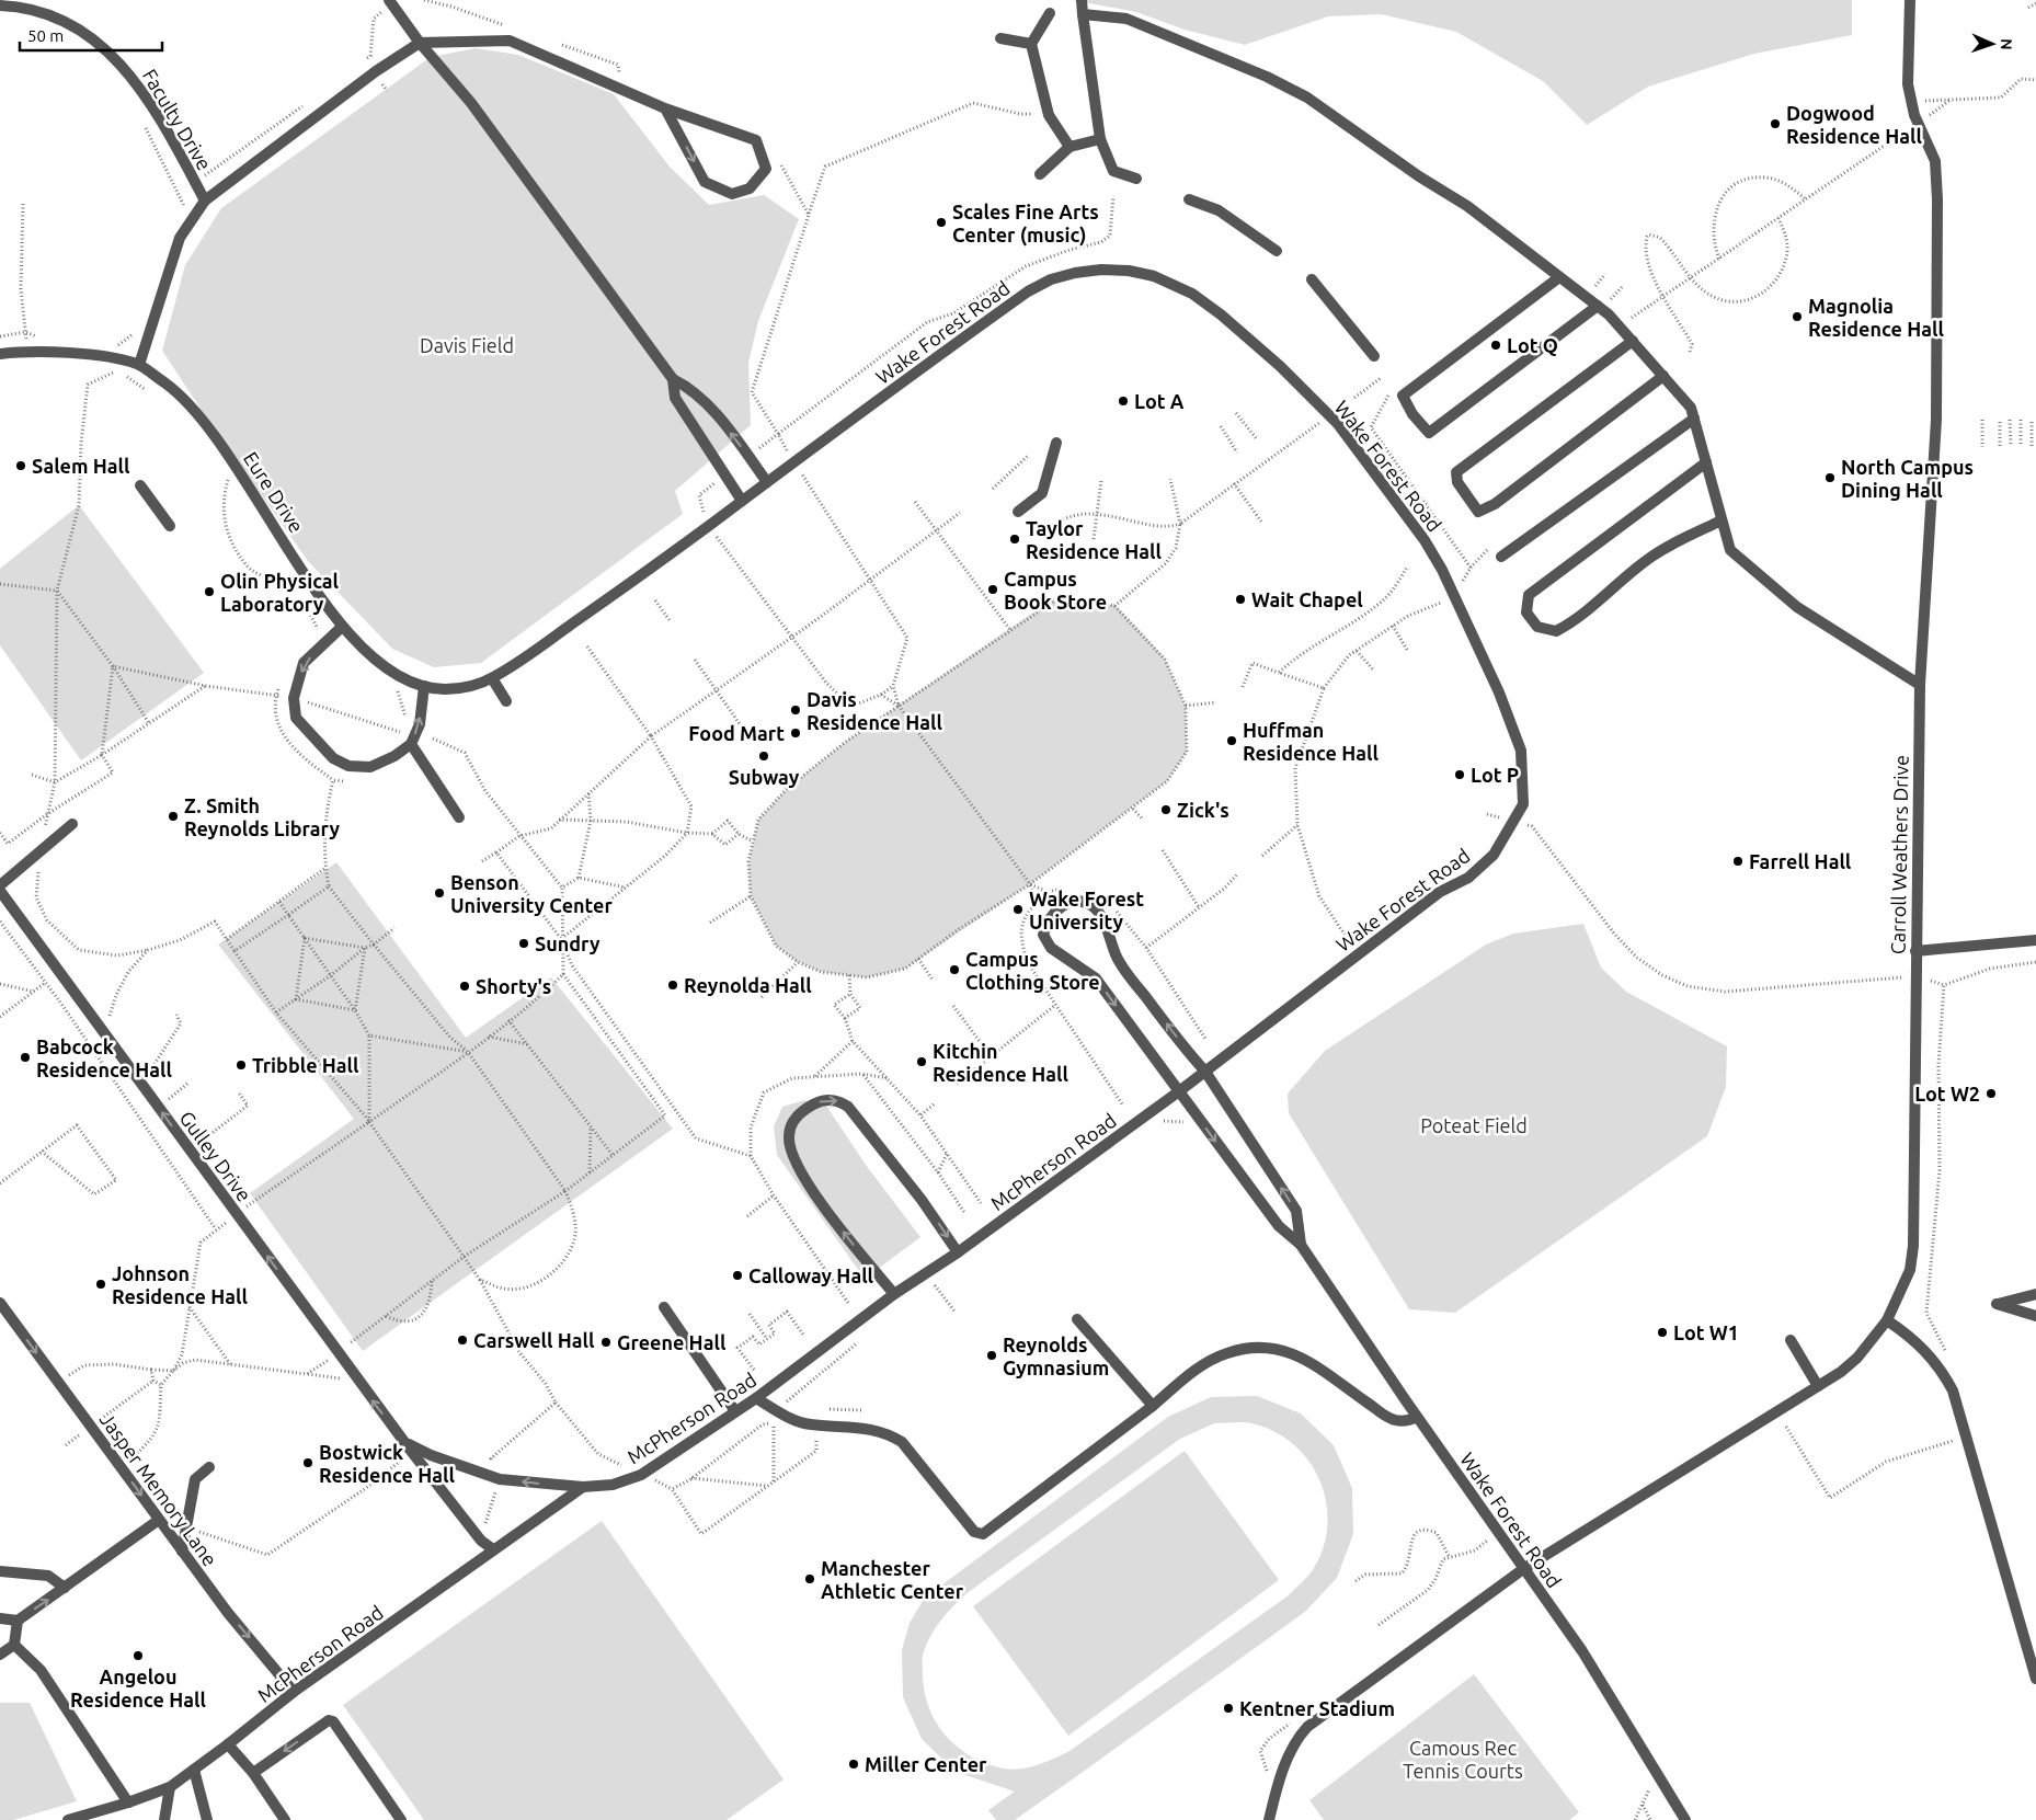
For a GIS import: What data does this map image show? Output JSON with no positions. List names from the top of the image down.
{
  "streets": {
    "street": [
      "Faculty Drive",
      "Wake Forest Road",
      "Eure Drive",
      "Carroll Weathers Drive",
      "Gulley Drive",
      "McPherson Road",
      "Jasper Memory Lane"
    ]
  },
  "crossings": [
    ["Wake Forest Road", "Eure Drive"],
    ["Wake Forest Road", "Carroll Weathers Drive"],
    ["Wake Forest Road", "McPherson Road"],
    ["Gulley Drive", "McPherson Road"],
    ["McPherson Road", "Jasper Memory Lane"]
  ],
  "one_way": ["Gulley Drive", "Jasper Memory Lane"],
  "parks": ["Davis Field", "Poteat Field", "Camous Rec Tennis Courts"],
  "places": [
    "Dogwood Residence Hall",
    "Scales Fine Arts Center (music)",
    "Magnolia Residence Hall",
    "Lot Q",
    "Lot A",
    "Salem Hall",
    "North Campus Dining Hall",
    "Taylor Residence Hall",
    "Campus Book Store",
    "Olin Physical Laboratory",
    "Wait Chapel",
    "Davis Residence Hall",
    "Food Mart",
    "Huffman Residence Hall",
    "Subway",
    "Lot P",
    "Zick's",
    "Z. Smith Reynolds Library",
    "Farrell Hall",
    "Benson University Center",
    "Wake Forest University",
    "Sundry",
    "Campus Clothing Store",
    "Reynolda Hall",
    "Shorty's",
    "Babcock Residence Hall",
    "Kitchin Residence Hall",
    "Tribble Hall",
    "Lot W2",
    "Calloway Hall",
    "Johnson Residence Hall",
    "Lot W1",
    "Carswell Hall",
    "Greene Hall",
    "Reynolds Gymnasium",
    "Bostwick Residence Hall",
    "Manchester Athletic Center",
    "Angelou Residence Hall",
    "Kentner Stadium",
    "Miller Center"
  ],
  "scale_bar": "50 m",
  "north": "right"
}
